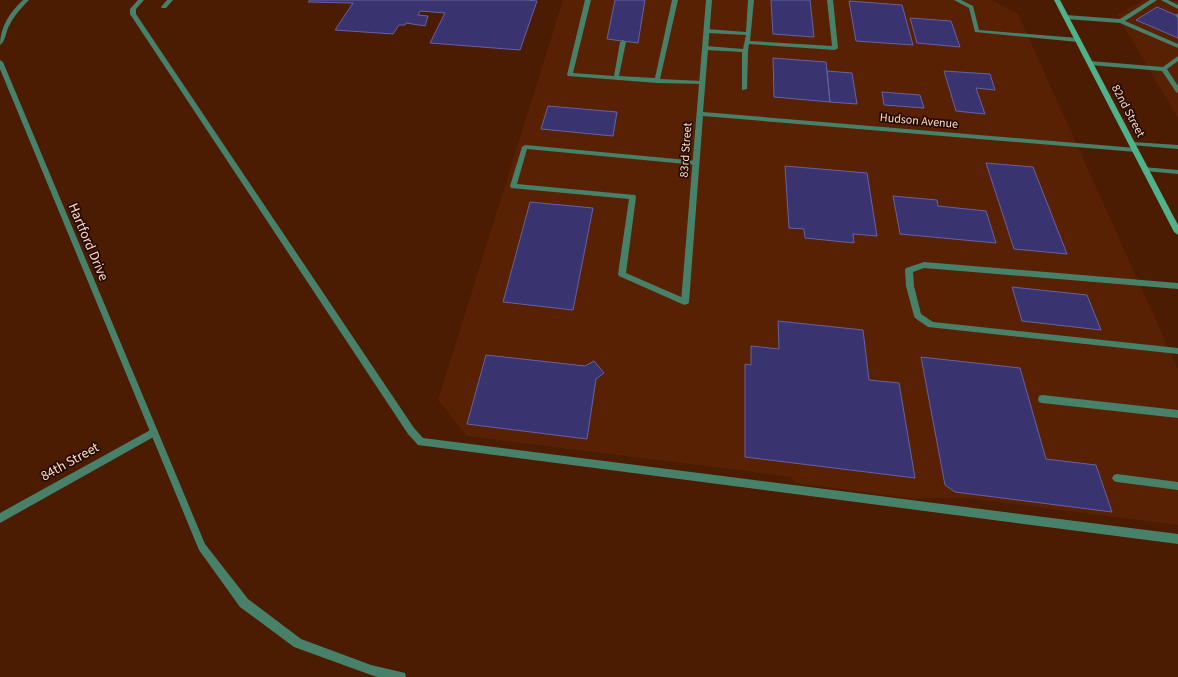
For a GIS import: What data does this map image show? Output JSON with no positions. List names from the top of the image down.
{
  "streets": {
    "main road": ["82nd Street"],
    "street": [
      "Hudson Avenue",
      "83rd Street",
      "Hartford Drive",
      "84th Street"
    ]
  },
  "crossings": [
    ["82nd Street", "Hudson Avenue"],
    ["Hudson Avenue", "83rd Street"],
    ["Hartford Drive", "84th Street"]
  ]
}
